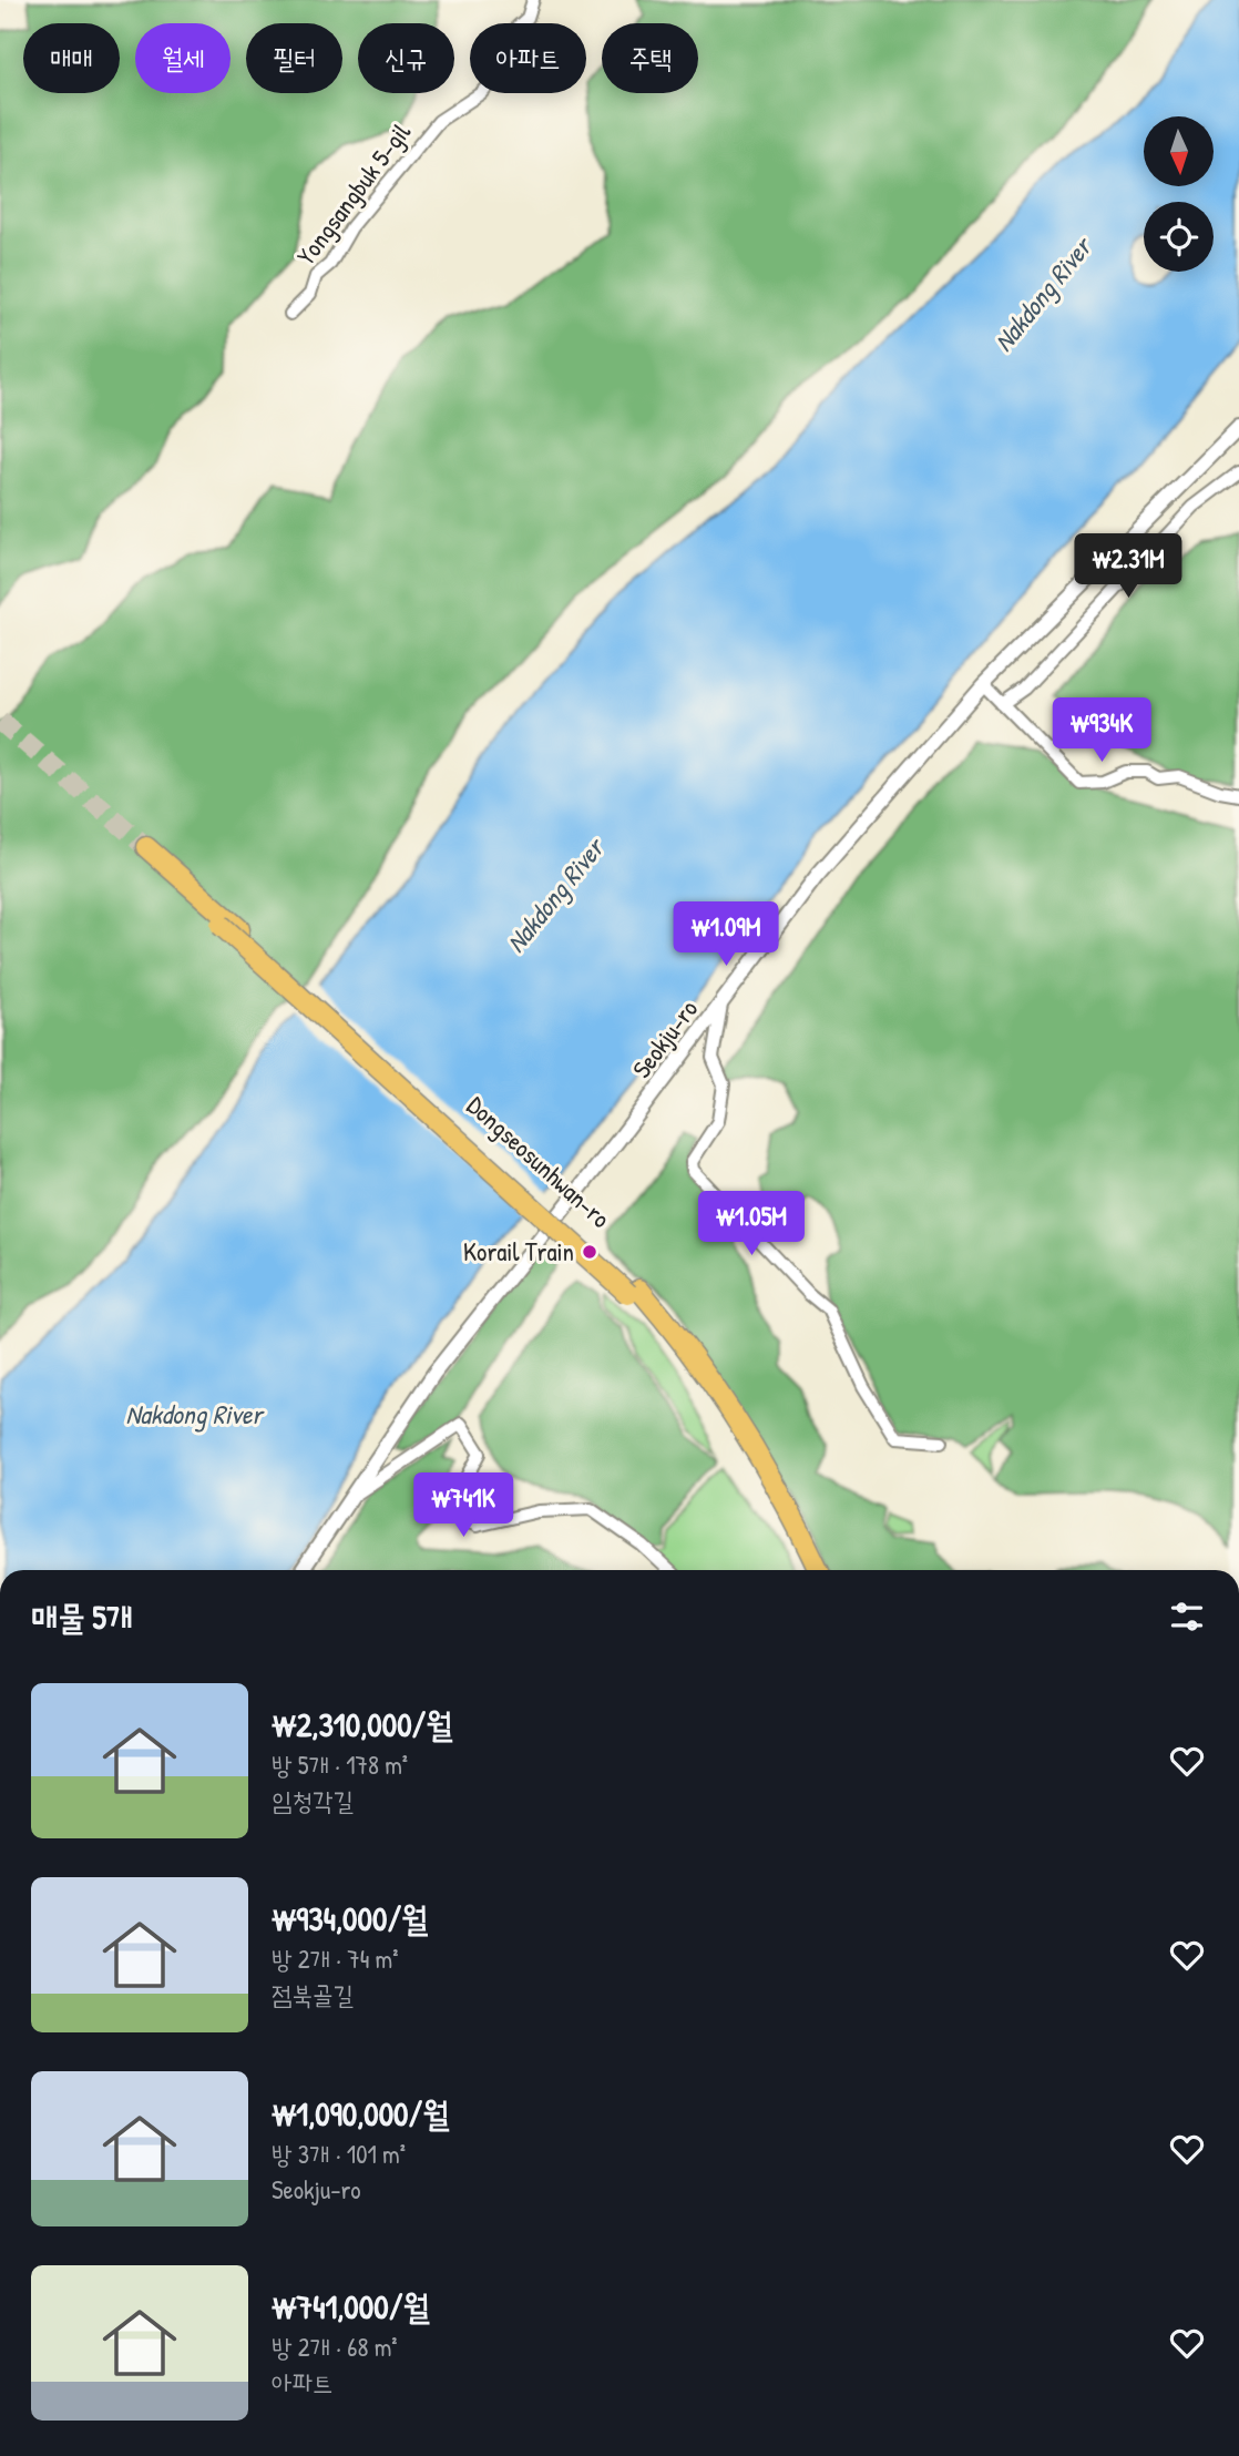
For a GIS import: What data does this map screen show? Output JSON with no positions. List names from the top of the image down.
{
  "streets": {
    "highway": ["Dongseosunhwan-ro"],
    "street": ["Yongsangbuk 5-gil", "Seokju-ro"]
  },
  "water": ["Nakdong River"],
  "places": ["Korail Train"],
  "north": "bottom",
  "page": {
    "chip": [
      "매매",
      "월세",
      "필터",
      "신규",
      "아파트",
      "주택"
    ],
    "price": [
      "₩2.31M",
      "₩934K",
      "₩1.09M",
      "₩1.05M",
      "₩741K"
    ],
    "heading": "매물 5개",
    "list": [
      {
        "name": "₩2,310,000/월",
        "note": "방 5개 · 178 m² · 임청각길"
      },
      {
        "name": "₩934,000/월",
        "note": "방 2개 · 74 m² · 점북골길"
      },
      {
        "name": "₩1,090,000/월",
        "note": "방 3개 · 101 m² · Seokju-ro"
      },
      {
        "name": "₩741,000/월",
        "note": "방 2개 · 68 m² · 아파트"
      }
    ]
  }
}
